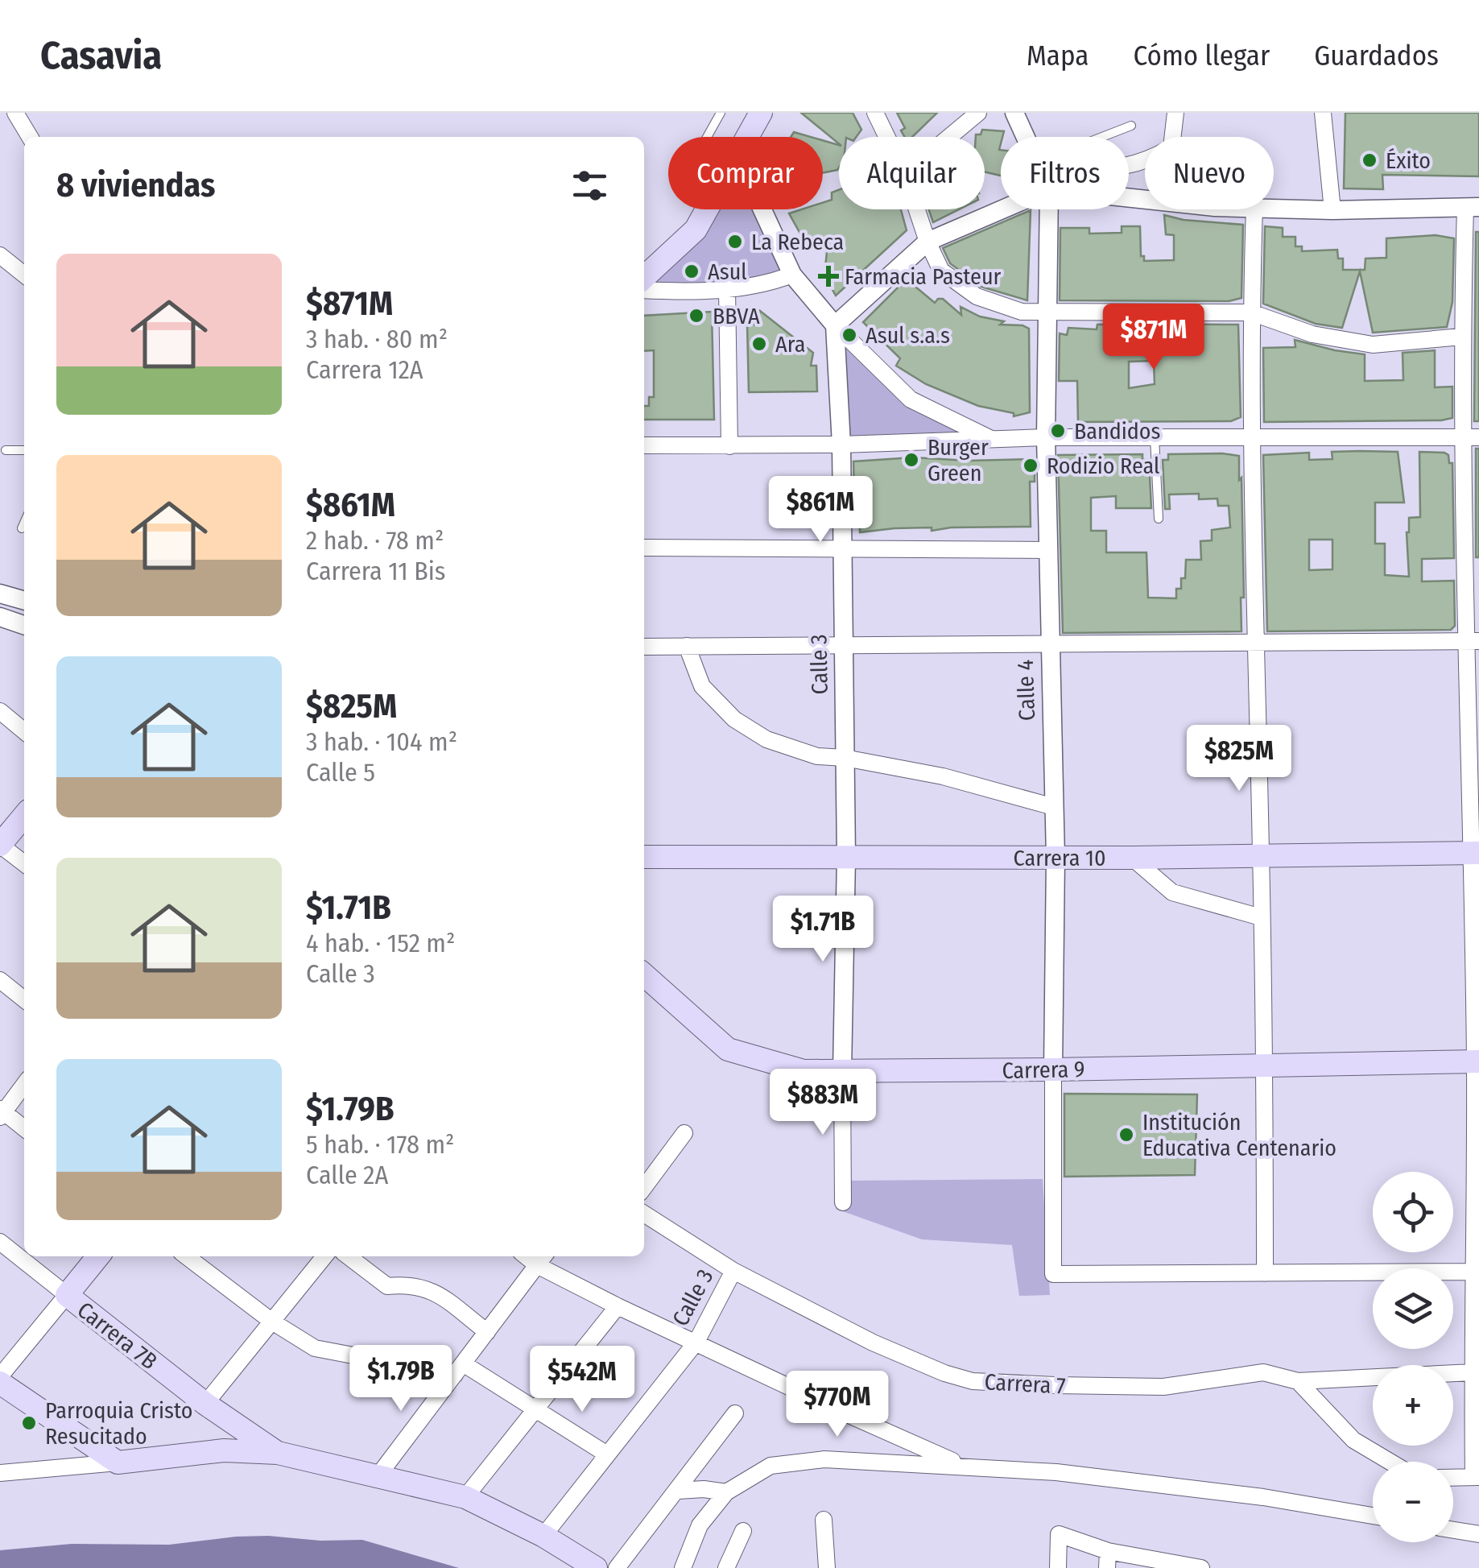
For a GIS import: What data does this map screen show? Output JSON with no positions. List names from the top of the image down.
{
  "streets": {
    "main road": ["Carrera 10", "Carrera 9", "Carrera 7B"],
    "street": ["Calle 3", "Calle 4", "Carrera 7"]
  },
  "crossings": [
    ["Calle 3", "Carrera 10"],
    ["Calle 3", "Carrera 9"],
    ["Calle 3", "Carrera 7"],
    ["Calle 4", "Carrera 10"],
    ["Calle 4", "Carrera 9"]
  ],
  "places": {
    "other": [
      "Éxito",
      "La Rebeca",
      "Asul",
      "BBVA",
      "Asul s.a.s",
      "Ara",
      "Bandidos",
      "Burger Green",
      "Rodizio Real",
      "Institución Educativa Centenario",
      "Parroquia Cristo Resucitado"
    ],
    "health": ["Farmacia Pasteur"]
  },
  "page": {
    "header": "Casavia",
    "nav": ["Mapa", "Cómo llegar", "Guardados"],
    "chip": [
      "Comprar",
      "Alquilar",
      "Filtros",
      "Nuevo"
    ],
    "heading": "8 viviendas",
    "list": [
      {
        "name": "$871M",
        "note": "3 hab. · 80 m² · Carrera 12A"
      },
      {
        "name": "$861M",
        "note": "2 hab. · 78 m² · Carrera 11 Bis"
      },
      {
        "name": "$825M",
        "note": "3 hab. · 104 m² · Calle 5"
      },
      {
        "name": "$1.71B",
        "note": "4 hab. · 152 m² · Calle 3"
      },
      {
        "name": "$1.79B",
        "note": "5 hab. · 178 m² · Calle 2A"
      }
    ],
    "price": [
      "$871M",
      "$861M",
      "$825M",
      "$1.71B",
      "$883M",
      "$1.79B",
      "$542M",
      "$770M"
    ],
    "map_buttons": ["+", "−"]
  }
}
